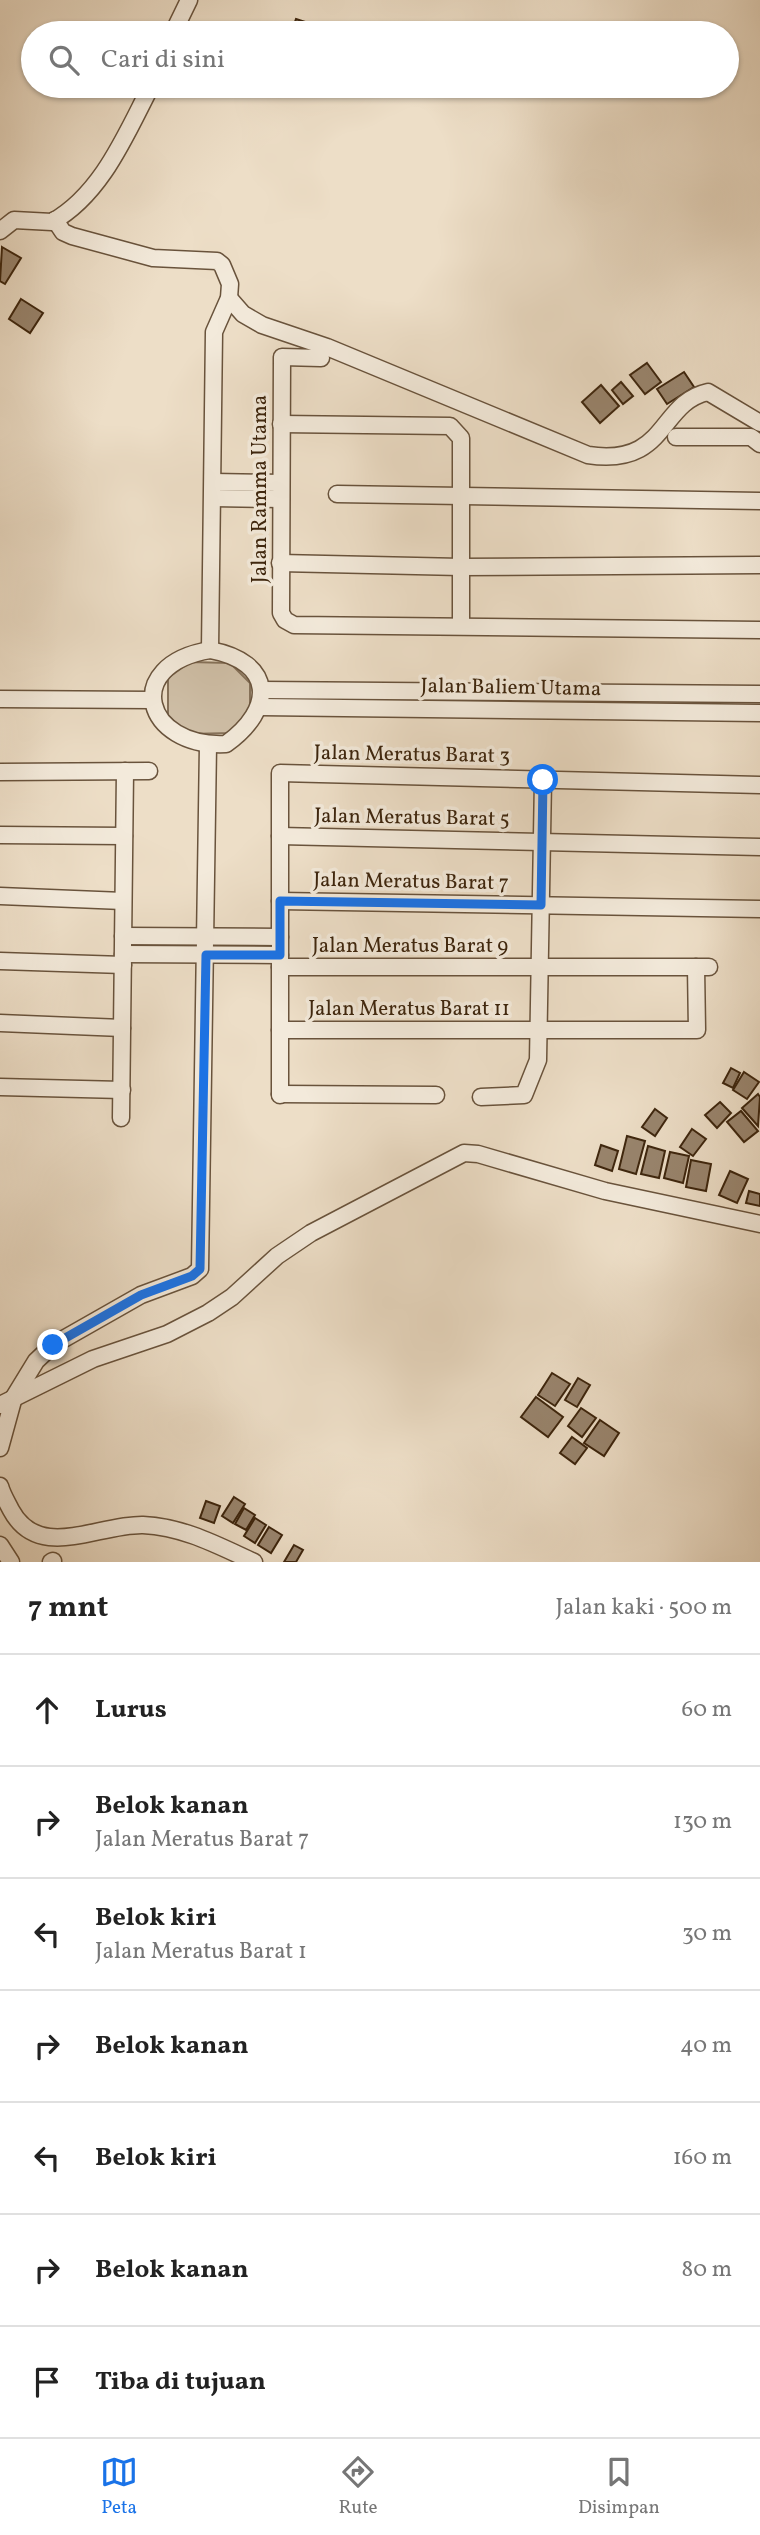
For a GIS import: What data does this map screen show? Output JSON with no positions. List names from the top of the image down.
{
  "streets": {
    "street": [
      "Jalan Ramma Utama",
      "Jalan Baliem Utama",
      "Jalan Meratus Barat 3",
      "Jalan Meratus Barat 5",
      "Jalan Meratus Barat 7",
      "Jalan Meratus Barat 9",
      "Jalan Meratus Barat 11"
    ]
  },
  "crossings": [
    ["Jalan Meratus Barat 3", "Jalan Meratus Barat 5"],
    ["Jalan Meratus Barat 9", "Jalan Meratus Barat 11"]
  ],
  "page": {
    "search": "Cari di sini",
    "heading": ["7 mnt", "Jalan kaki · 500 m"],
    "list": [
      ["Lurus", "60 m"],
      ["Belok kanan", "Jalan Meratus Barat 7", "130 m"],
      ["Belok kiri", "Jalan Meratus Barat 1", "30 m"],
      ["Belok kanan", "40 m"],
      ["Belok kiri", "160 m"],
      ["Belok kanan", "80 m"],
      "Tiba di tujuan"
    ],
    "nav": ["Peta", "Rute", "Disimpan"]
  }
}
